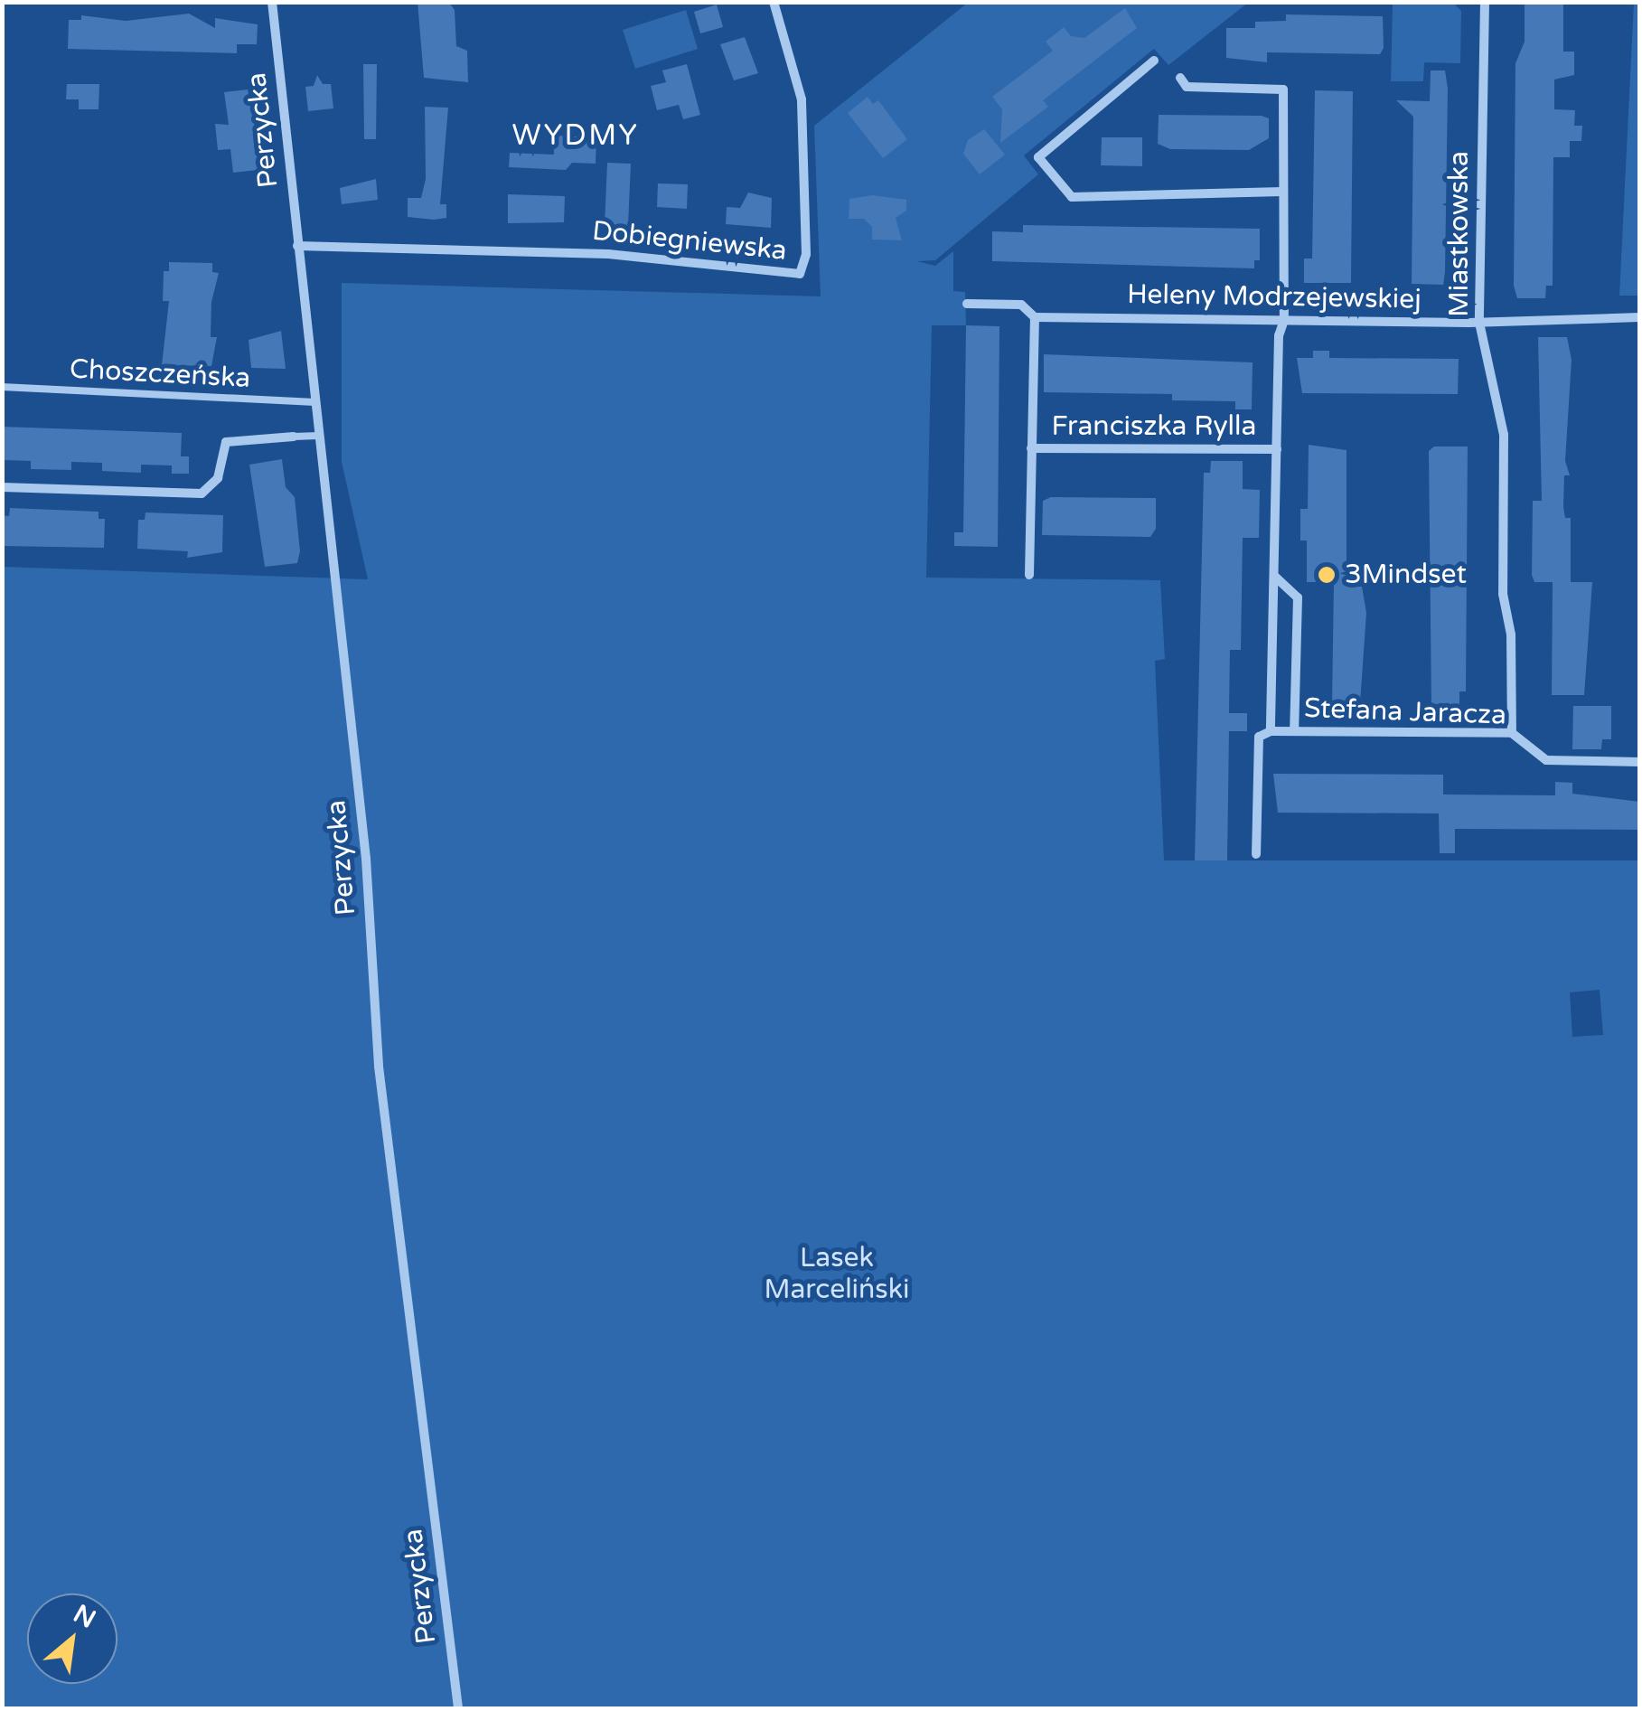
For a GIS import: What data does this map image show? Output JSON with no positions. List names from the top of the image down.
{
  "streets": {
    "street": [
      "Perzycka",
      "Miastkowska",
      "Dobiegniewska",
      "Heleny Modrzejewskiej",
      "Franciszka Rylla",
      "Stefana Jaracza"
    ],
    "lane": ["Choszczeńska"]
  },
  "crossings": [
    ["Perzycka", "Dobiegniewska"],
    ["Perzycka", "Choszczeńska"],
    ["Miastkowska", "Heleny Modrzejewskiej"],
    ["Miastkowska", "Stefana Jaracza"]
  ],
  "districts": ["WYDMY"],
  "parks": ["Lasek Marceliński"],
  "places": ["3Mindset"],
  "north": "top right"
}
